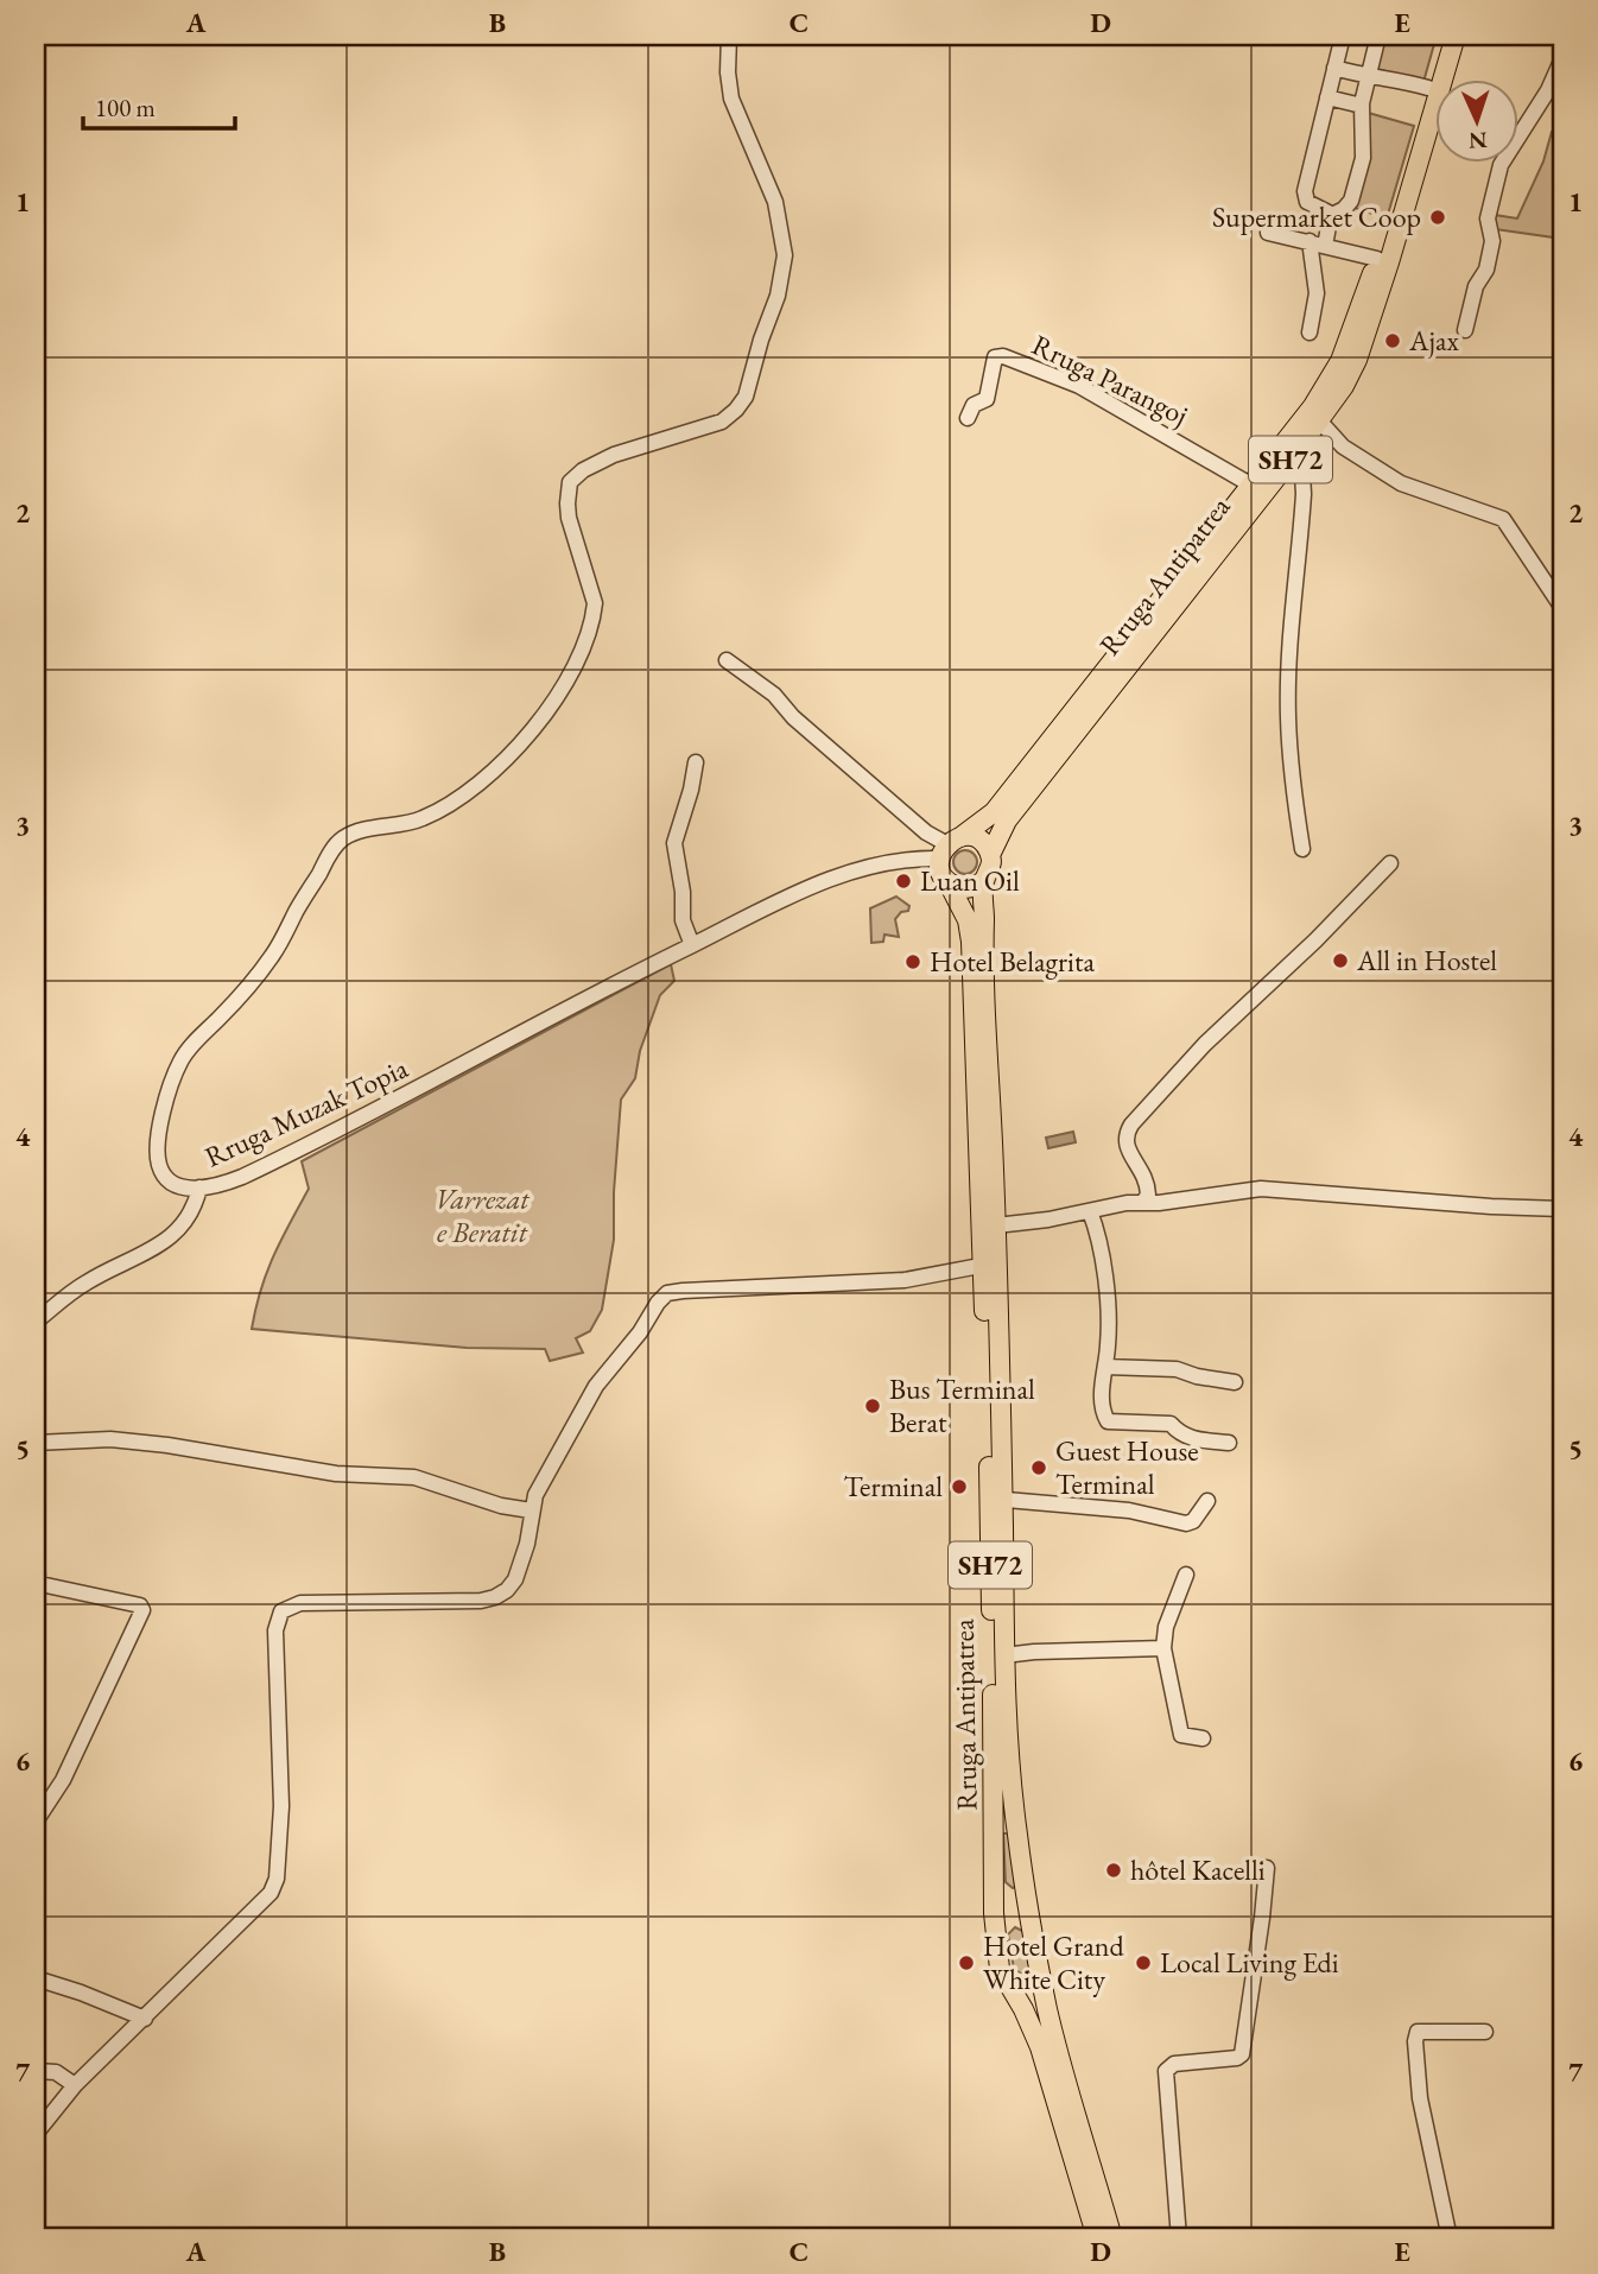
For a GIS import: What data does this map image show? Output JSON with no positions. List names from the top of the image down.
{
  "streets": {
    "main road": ["SH72", "Rruga Antipatrea"],
    "street": ["Rruga Parangoj", "Rruga Muzak Topia"]
  },
  "crossings": [
    ["Rruga Parangoj", "Rruga Antipatrea"],
    ["Rruga Antipatrea", "Rruga Muzak Topia"]
  ],
  "parks": ["Varrezat e Beratit"],
  "places": [
    "Supermarket Coop",
    "Ajax",
    "Luan Oil",
    "All in Hostel",
    "Hotel Belagrita",
    "Bus Terminal Berat",
    "Guest House Terminal",
    "Terminal",
    "hôtel Kacelli",
    "Hotel Grand White City",
    "Local Living Edi"
  ],
  "scale_bar": "100 m",
  "north": "bottom",
  "grid": {
    "columns": [
      "A",
      "B",
      "C",
      "D",
      "E"
    ],
    "rows": [
      "1",
      "2",
      "3",
      "4",
      "5",
      "6",
      "7"
    ]
  }
}
